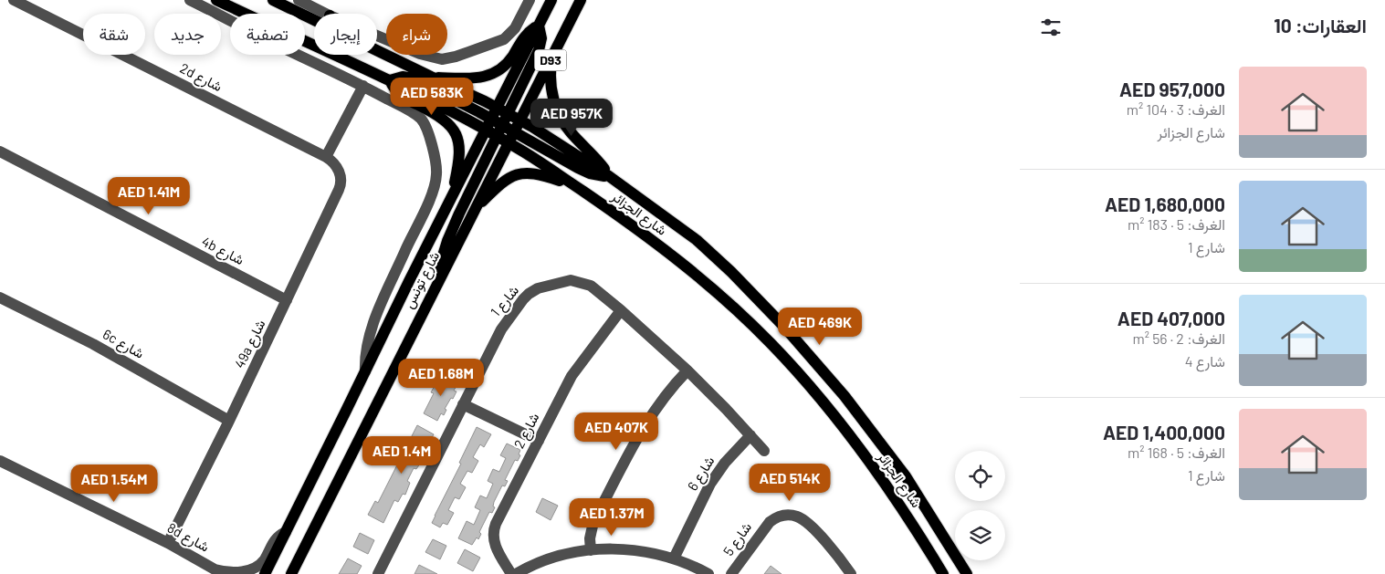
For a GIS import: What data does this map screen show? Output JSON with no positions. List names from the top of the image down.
{
  "streets": {
    "main road": ["D93", "شارع الجزائر", "شارع تونس"],
    "street": [
      "2d شارع",
      "4b شارع",
      "شارع 1",
      "6c شارع",
      "49a شارع",
      "شارع 2",
      "شارع 6",
      "8d شارع",
      "شارع 5"
    ]
  },
  "crossings": [
    ["2d شارع", "49a شارع"],
    ["شارع الجزائر", "شارع تونس"],
    ["4b شارع", "49a شارع"],
    ["شارع تونس", "8d شارع"],
    ["شارع 1", "شارع 2"],
    ["شارع 1", "شارع 6"],
    ["6c شارع", "49a شارع"],
    ["49a شارع", "8d شارع"]
  ],
  "page": {
    "heading": "العقارات: 10",
    "chip": [
      "شراء",
      "إيجار",
      "تصفية",
      "جديد",
      "شقة"
    ],
    "list": [
      {
        "name": "AED 957,000",
        "note": "الغرف: 3 · 104 m² · شارع الجزائر"
      },
      {
        "name": "AED 1,680,000",
        "note": "الغرف: 5 · 183 m² · شارع 1"
      },
      {
        "name": "AED 407,000",
        "note": "الغرف: 2 · 56 m² · شارع 4"
      },
      {
        "name": "AED 1,400,000",
        "note": "الغرف: 5 · 168 m² · شارع 1"
      }
    ],
    "price": [
      "AED 583K",
      "AED 957K",
      "AED 1.41M",
      "AED 469K",
      "AED 1.68M",
      "AED 407K",
      "AED 1.4M",
      "AED 514K",
      "AED 1.54M",
      "AED 1.37M"
    ]
  }
}
